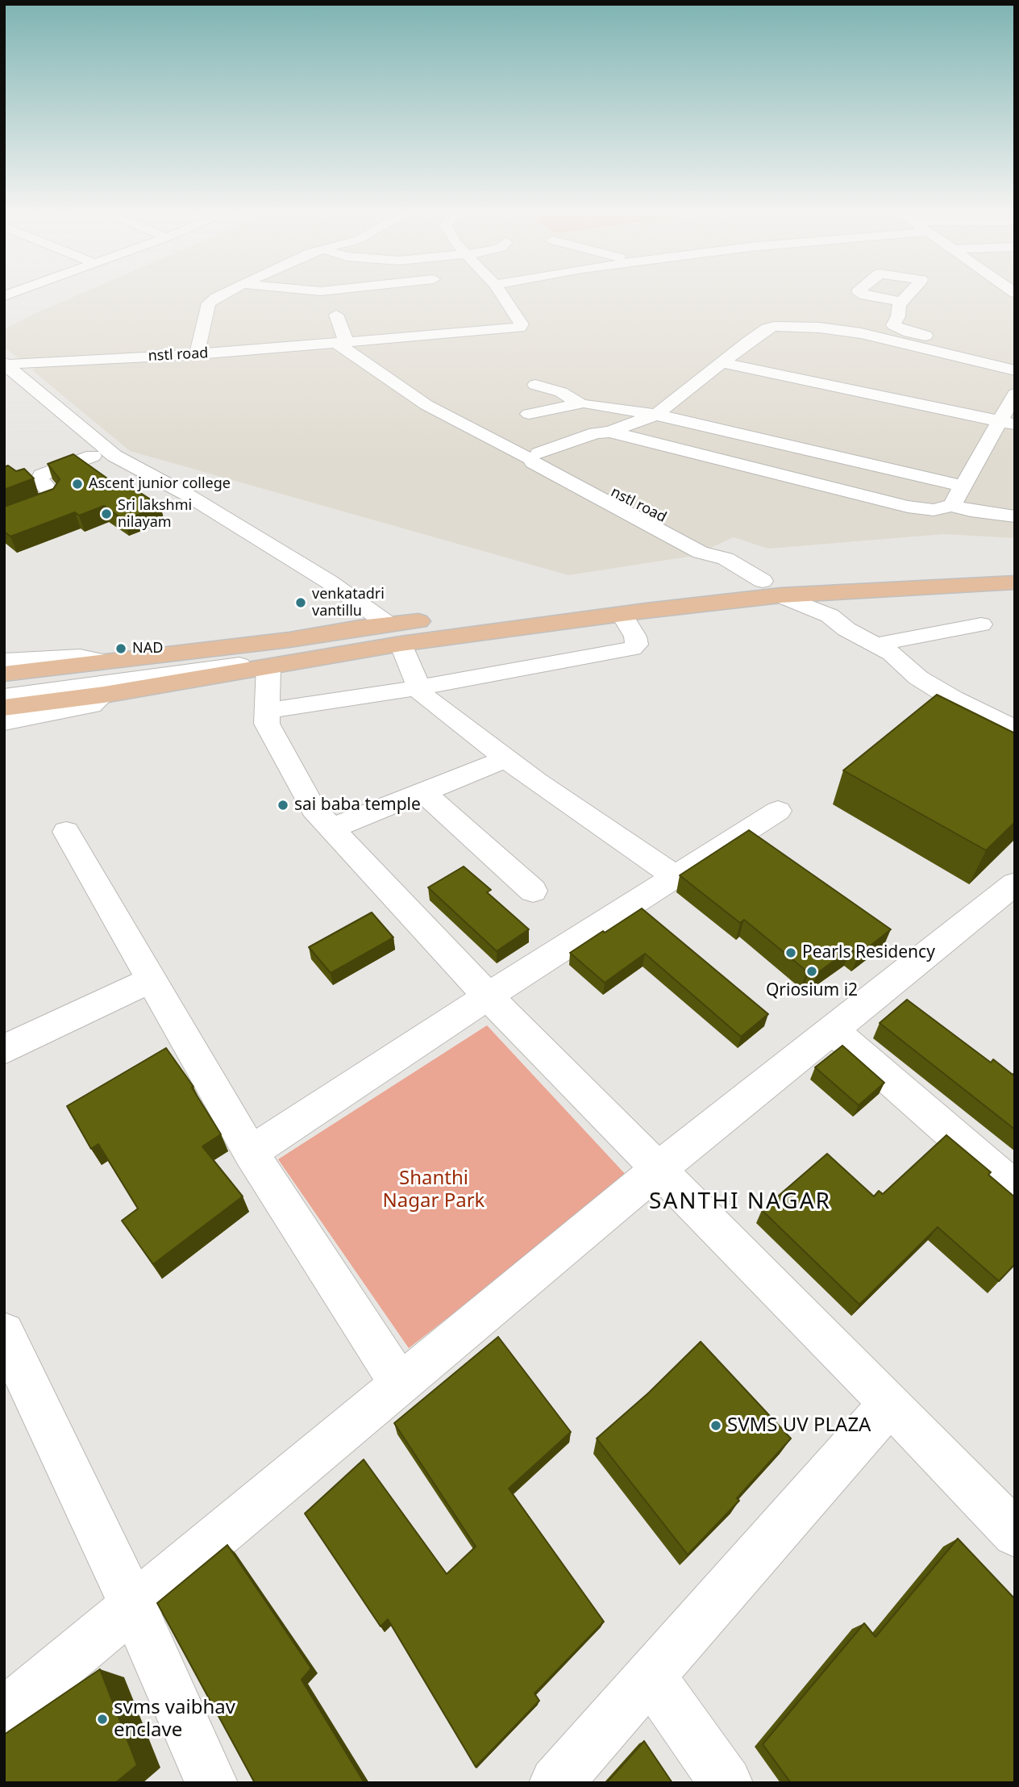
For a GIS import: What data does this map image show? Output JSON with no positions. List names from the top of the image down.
{
  "streets": {
    "street": ["nstl road"]
  },
  "districts": ["SANTHI NAGAR"],
  "parks": ["Shanthi Nagar Park"],
  "places": [
    "Ascent junior college",
    "Sri lakshmi nilayam",
    "venkatadri vantillu",
    "NAD",
    "sai baba temple",
    "Pearls Residency",
    "Qriosium i2",
    "SVMS UV PLAZA",
    "svms vaibhav enclave"
  ]
}
